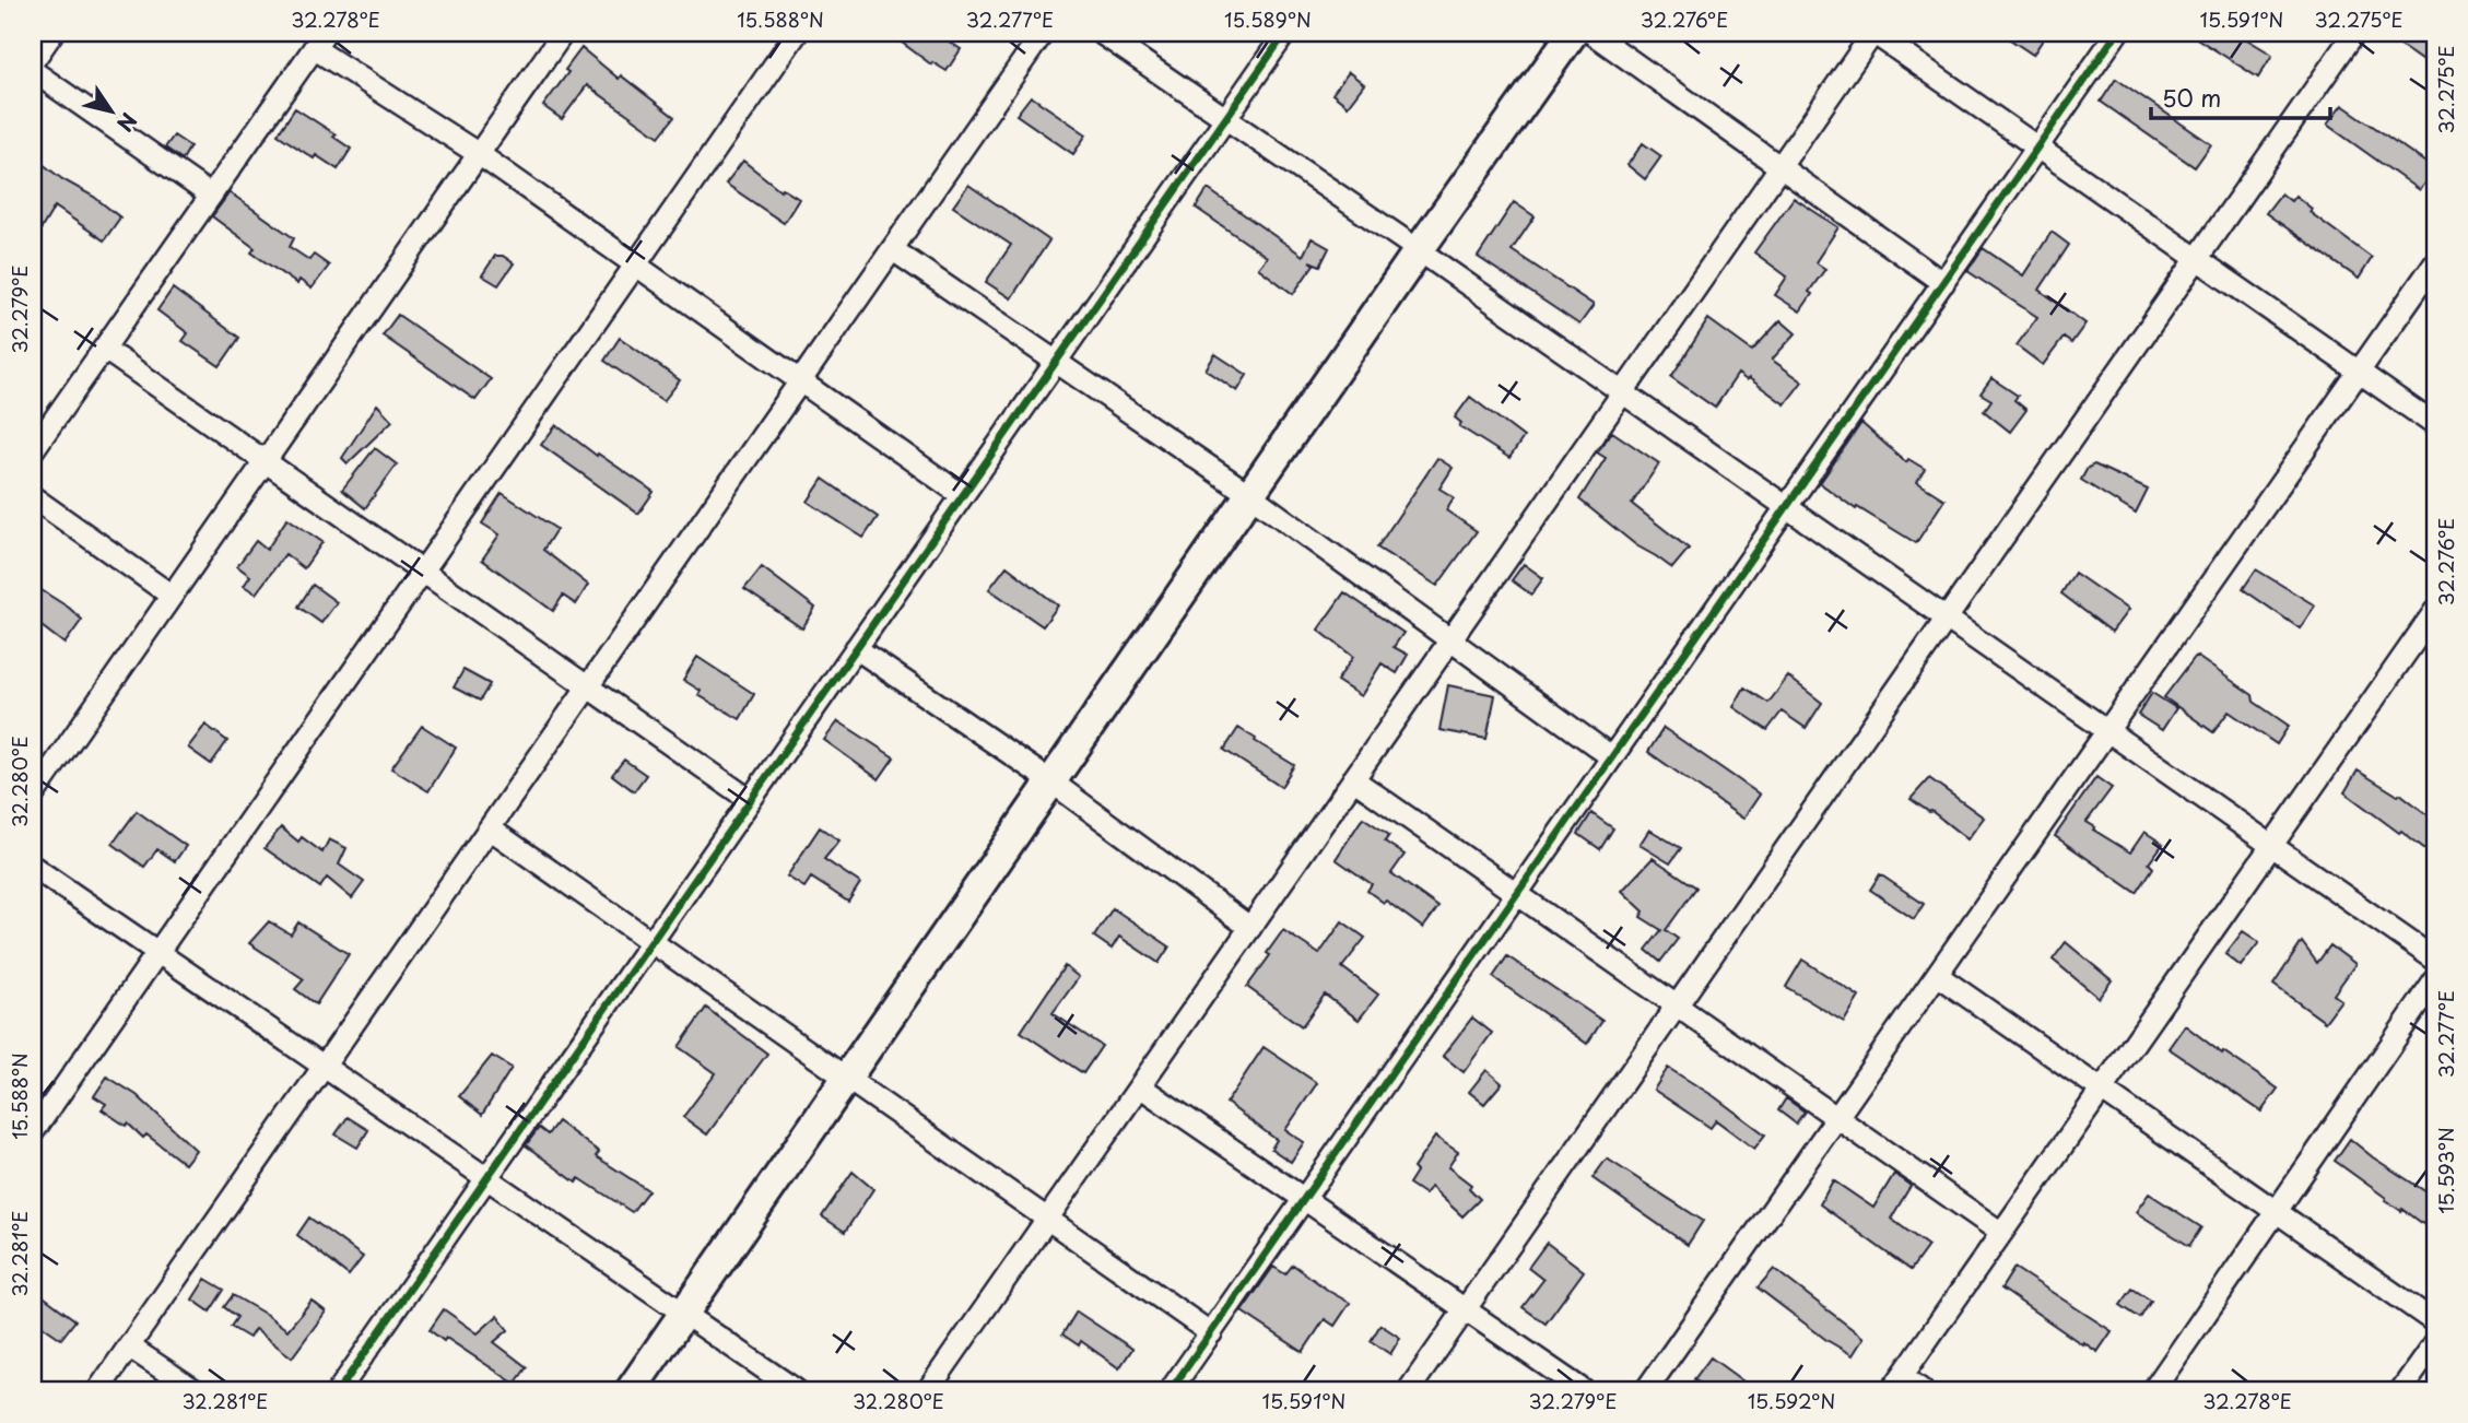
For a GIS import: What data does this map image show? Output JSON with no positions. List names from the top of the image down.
{
  "scale_bar": "50 m",
  "north": "bottom right",
  "coordinates": [
    "32.278°E",
    "15.588°N",
    "32.277°E",
    "15.589°N",
    "32.276°E",
    "15.591°N",
    "32.275°E",
    "32.279°E",
    "32.280°E",
    "15.593°N",
    "32.281°E",
    "15.592°N"
  ]
}
